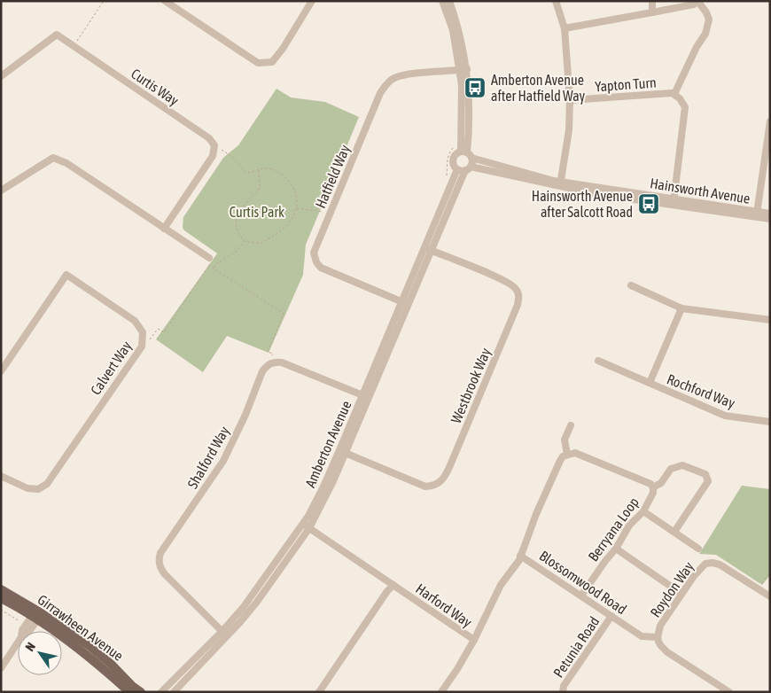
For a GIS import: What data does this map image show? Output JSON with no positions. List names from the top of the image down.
{
  "streets": {
    "main road": ["Girrawheen Avenue"],
    "street": [
      "Yapton Turn",
      "Curtis Way",
      "Hatfield Way",
      "Hainsworth Avenue",
      "Calvert Way",
      "Westbrook Way",
      "Rochford Way",
      "Amberton Avenue",
      "Shalford Way",
      "Berryana Loop",
      "Blossomwood Road",
      "Roydon Way",
      "Harford Way",
      "Petunia Road"
    ]
  },
  "crossings": [
    ["Yapton Turn", "Hainsworth Avenue"],
    ["Hatfield Way", "Amberton Avenue"],
    ["Hainsworth Avenue", "Amberton Avenue"],
    ["Westbrook Way", "Amberton Avenue"],
    ["Amberton Avenue", "Shalford Way"],
    ["Amberton Avenue", "Harford Way"],
    ["Berryana Loop", "Blossomwood Road"],
    ["Blossomwood Road", "Roydon Way"],
    ["Blossomwood Road", "Petunia Road"]
  ],
  "parks": ["Curtis Park"],
  "places": {
    "bus stop": ["Amberton Avenue after Hatfield Way", "Hainsworth Avenue after Salcott Road"]
  },
  "north": "top left"
}
